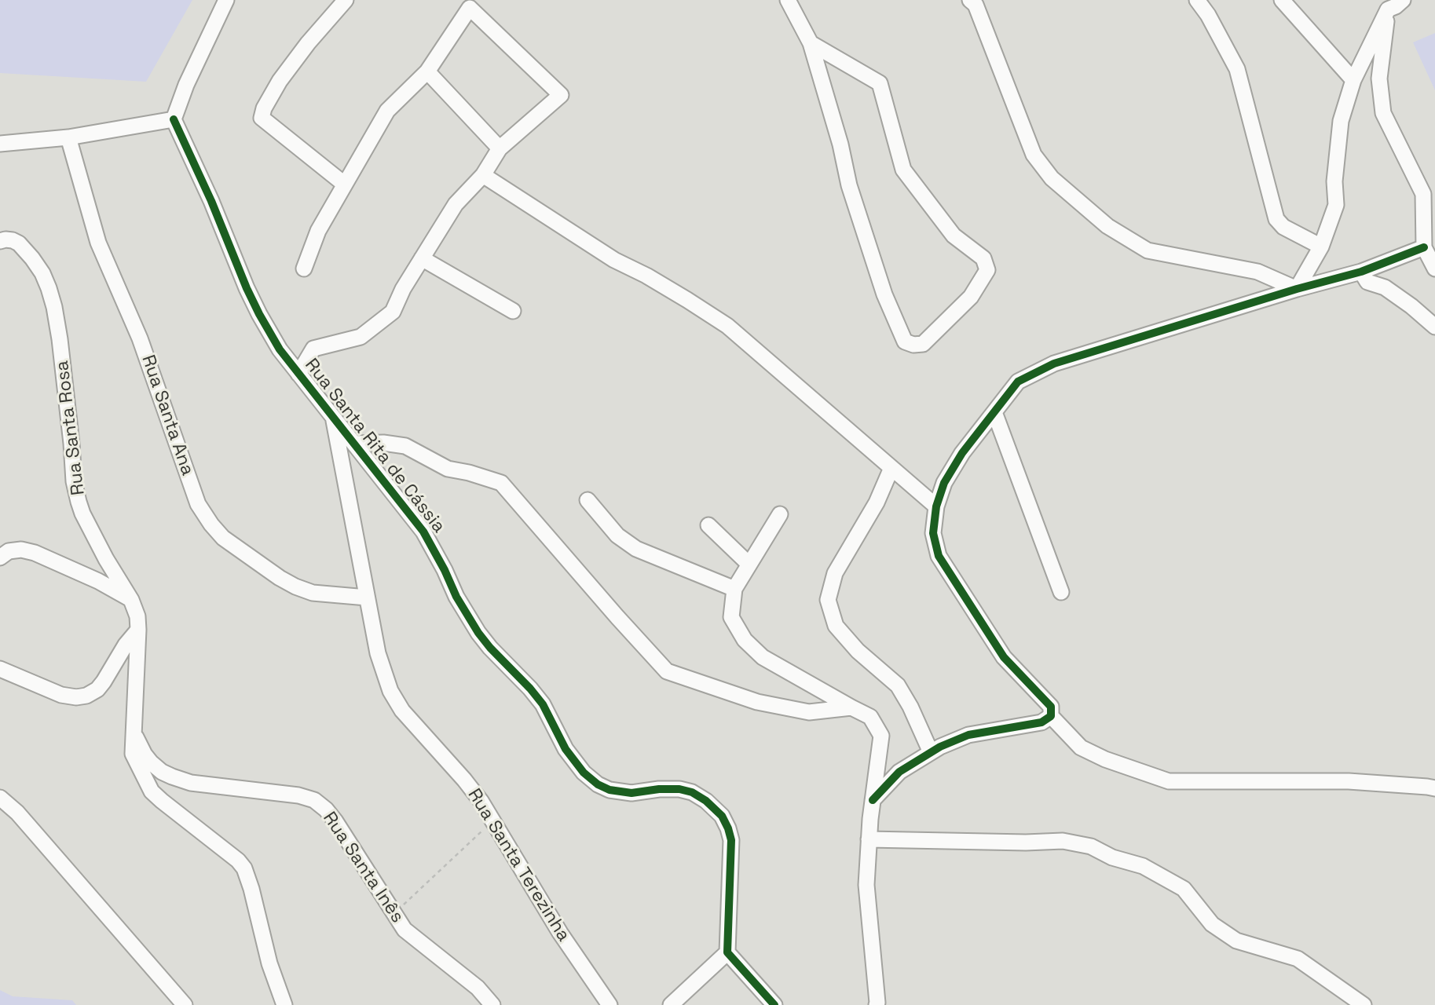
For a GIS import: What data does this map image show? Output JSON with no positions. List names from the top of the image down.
{
  "streets": {
    "street": [
      "Rua Santa Ana",
      "Rua Santa Rosa",
      "Rua Santa Rita de Cássia",
      "Rua Santa Terezinha",
      "Rua Santa Inês"
    ]
  },
  "crossings": [
    ["Rua Santa Ana", "Rua Santa Terezinha"],
    ["Rua Santa Rosa", "Rua Santa Inês"],
    ["Rua Santa Rita de Cássia", "Rua Santa Terezinha"]
  ]
}
